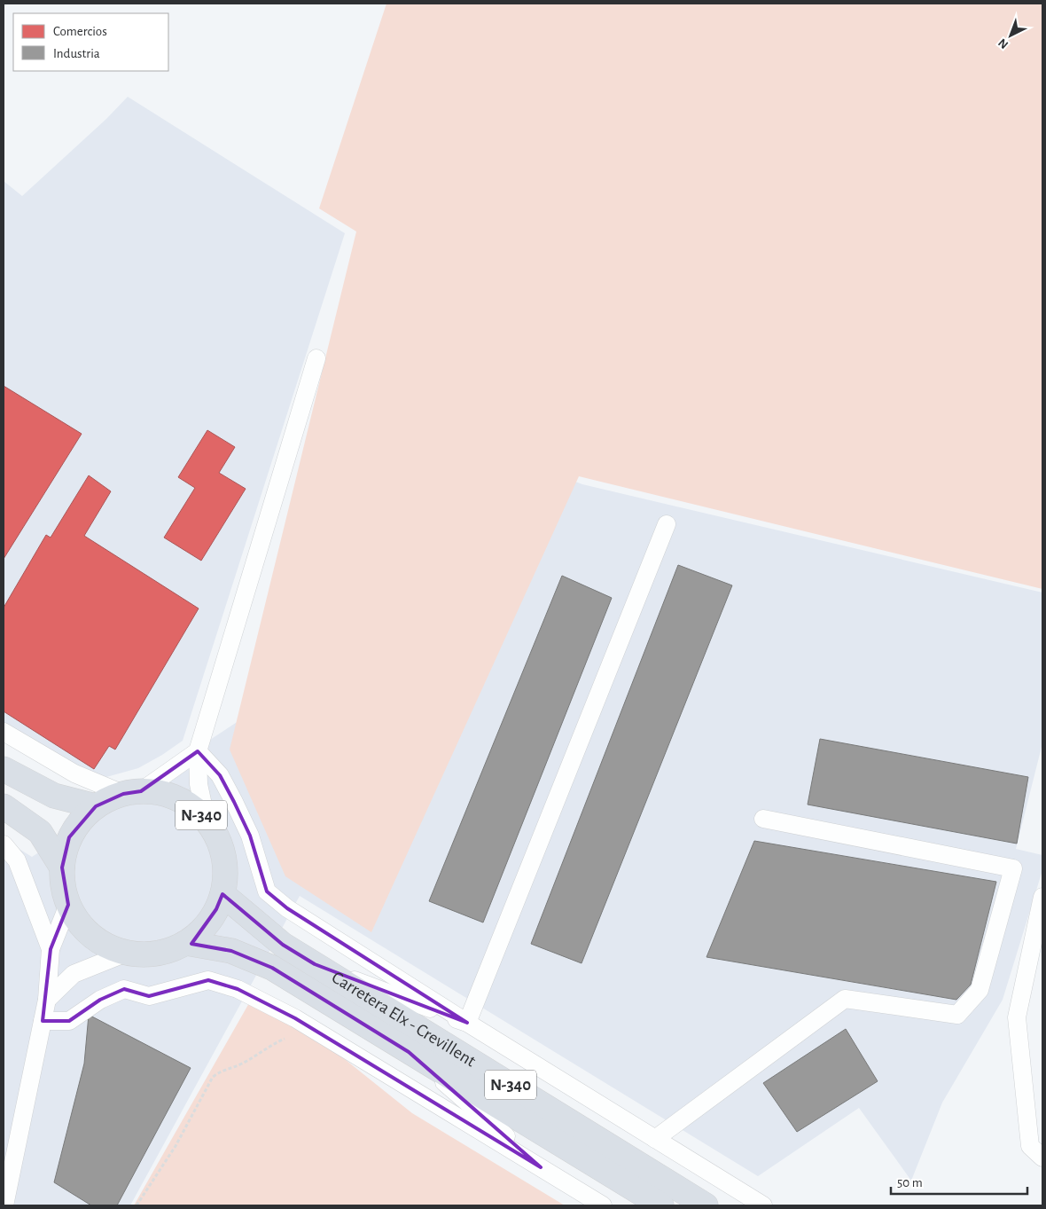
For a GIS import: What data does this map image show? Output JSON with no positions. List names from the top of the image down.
{
  "streets": {
    "highway": ["N-340", "Carretera Elx - Crevillent"]
  },
  "crossings": [
    ["N-340", "Carretera Elx - Crevillent"]
  ],
  "legend": ["Comercios", "Industria"],
  "scale_bar": "50 m",
  "north": "bottom left"
}
